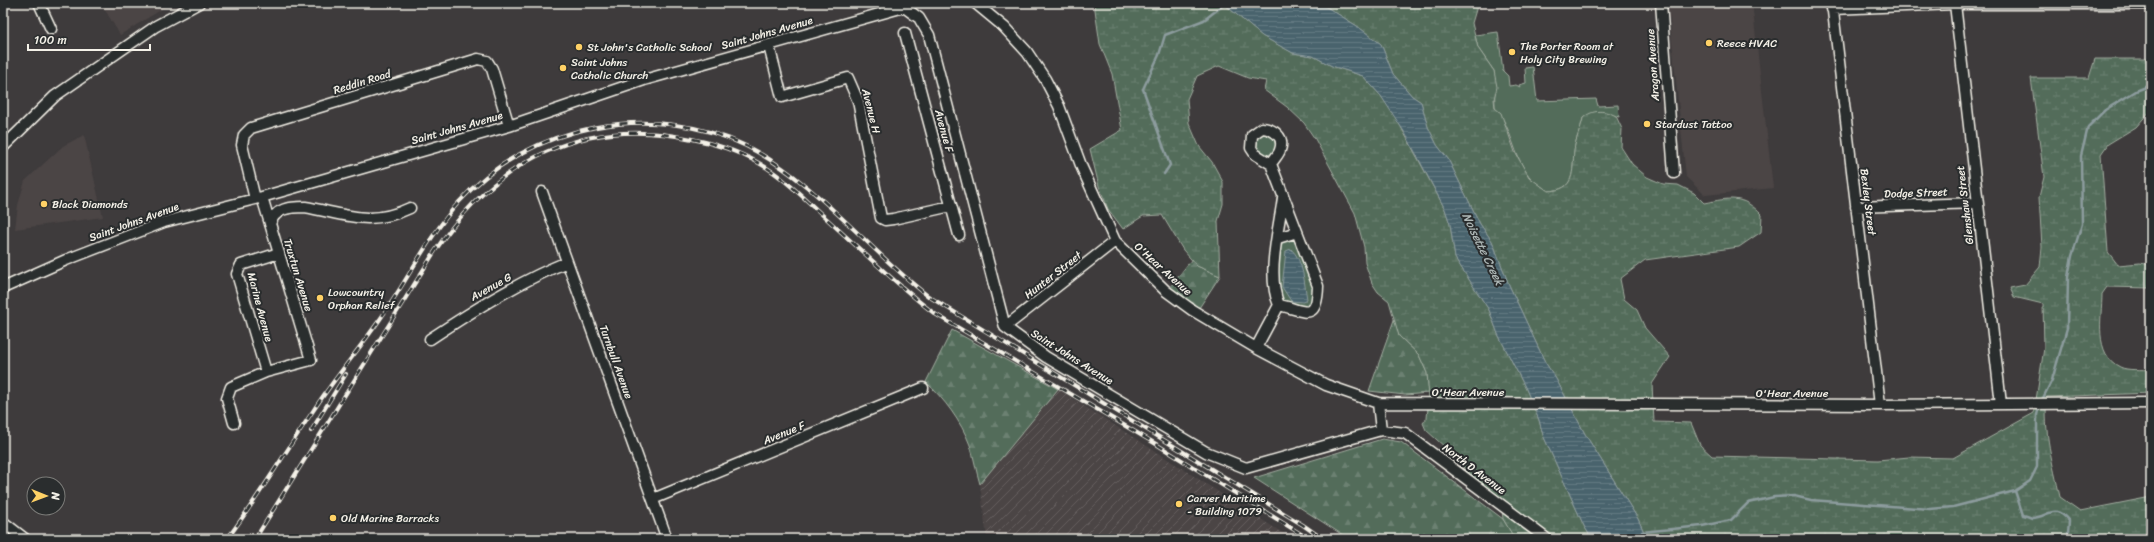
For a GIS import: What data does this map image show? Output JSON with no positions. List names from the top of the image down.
{
  "streets": {
    "street": [
      "Saint Johns Avenue",
      "Aragon Avenue",
      "Reddin Road",
      "Avenue H",
      "Avenue F",
      "Dodge Street",
      "Bexley Street",
      "Glenshaw Street",
      "O'Hear Avenue",
      "Truxtun Avenue",
      "Hunter Street",
      "Avenue G",
      "Marine Avenue",
      "Turnbull Avenue",
      "North D Avenue"
    ]
  },
  "crossings": [
    ["Saint Johns Avenue", "Reddin Road"],
    ["Saint Johns Avenue", "Avenue H"],
    ["Saint Johns Avenue", "Truxtun Avenue"],
    ["Saint Johns Avenue", "Hunter Street"],
    ["Saint Johns Avenue", "North D Avenue"],
    ["Reddin Road", "Truxtun Avenue"],
    ["Avenue H", "Avenue F"],
    ["Avenue F", "Turnbull Avenue"],
    ["Dodge Street", "Bexley Street"],
    ["Dodge Street", "Glenshaw Street"],
    ["Bexley Street", "O'Hear Avenue"],
    ["Glenshaw Street", "O'Hear Avenue"],
    ["O'Hear Avenue", "Hunter Street"],
    ["Truxtun Avenue", "Marine Avenue"],
    ["Avenue G", "Turnbull Avenue"]
  ],
  "water": ["Noisette Creek"],
  "places": [
    "Reece HVAC",
    "St John's Catholic School",
    "The Porter Room at Holy City Brewing",
    "Saint Johns Catholic Church",
    "Stardust Tattoo",
    "Black Diamonds",
    "Lowcountry Orphan Relief",
    "Carver Maritime - Building 1079",
    "Old Marine Barracks"
  ],
  "scale_bar": "100 m",
  "north": "right"
}
